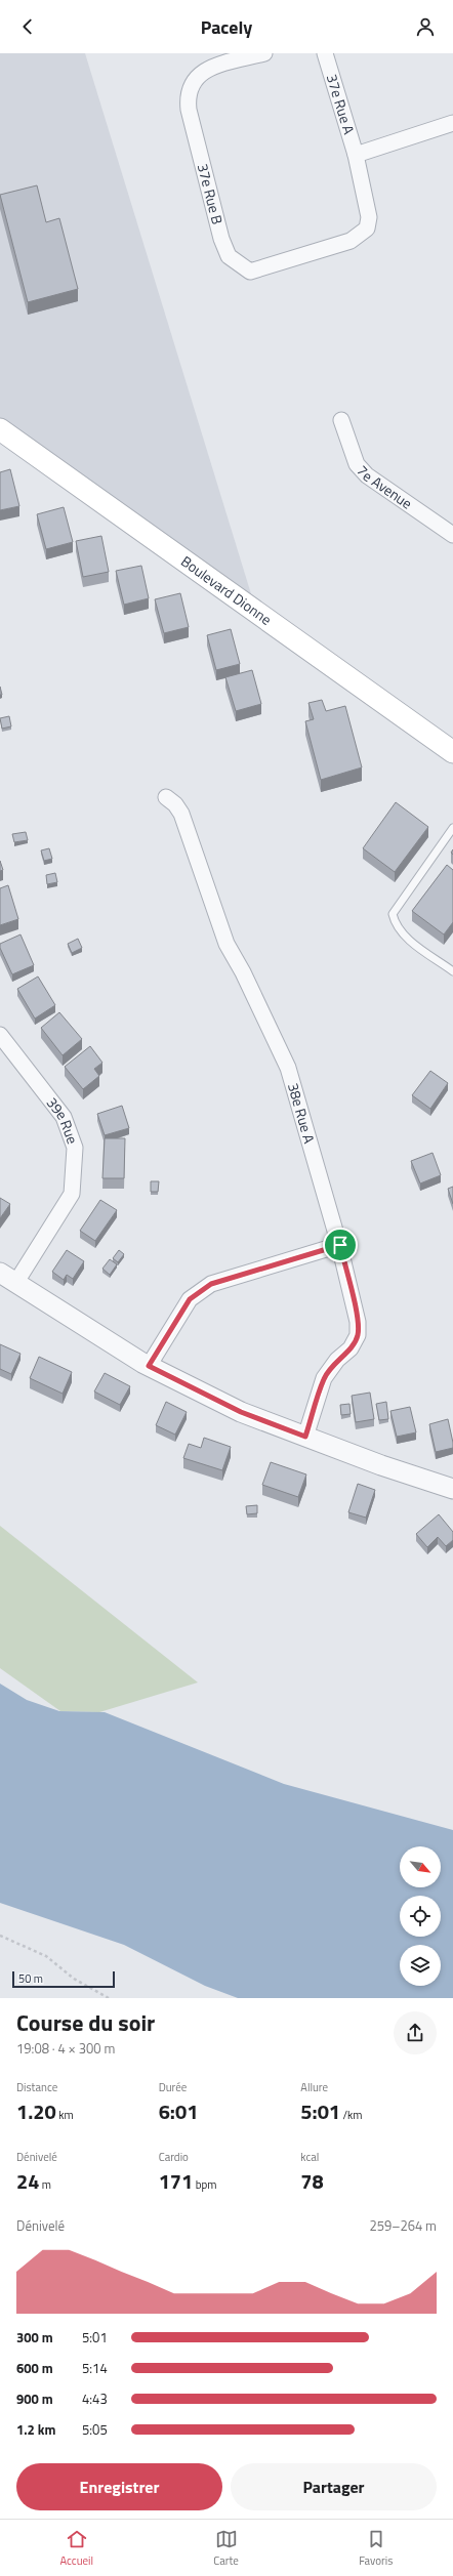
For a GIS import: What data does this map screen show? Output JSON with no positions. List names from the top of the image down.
{
  "streets": {
    "main road": ["Boulevard Dionne"],
    "street": [
      "37e Rue A",
      "37e Rue B",
      "7e Avenue",
      "38e Rue A",
      "39e Rue"
    ]
  },
  "crossings": [
    ["37e Rue A", "37e Rue B"]
  ],
  "scale_bar": "50 m",
  "north": "bottom right",
  "page": {
    "header": "Pacely",
    "scale": "50 m",
    "heading": ["Course du soir", "19:08 · 4 × 300 m"],
    "stats": [
      ["Distance", "1.20 km"],
      ["Durée", "6:01"],
      ["Allure", "5:01 /km"],
      ["Dénivelé", "24 m"],
      ["Cardio", "171 bpm"],
      ["kcal", "78"]
    ],
    "chart": ["Dénivelé", "259–264 m"],
    "list": [
      {
        "name": "300 m",
        "note": "5:01"
      },
      {
        "name": "600 m",
        "note": "5:14"
      },
      {
        "name": "900 m",
        "note": "4:43"
      },
      {
        "name": "1.2 km",
        "note": "5:05"
      }
    ],
    "buttons": ["Enregistrer", "Partager"],
    "tabs": ["Accueil", "Carte", "Favoris"]
  }
}
